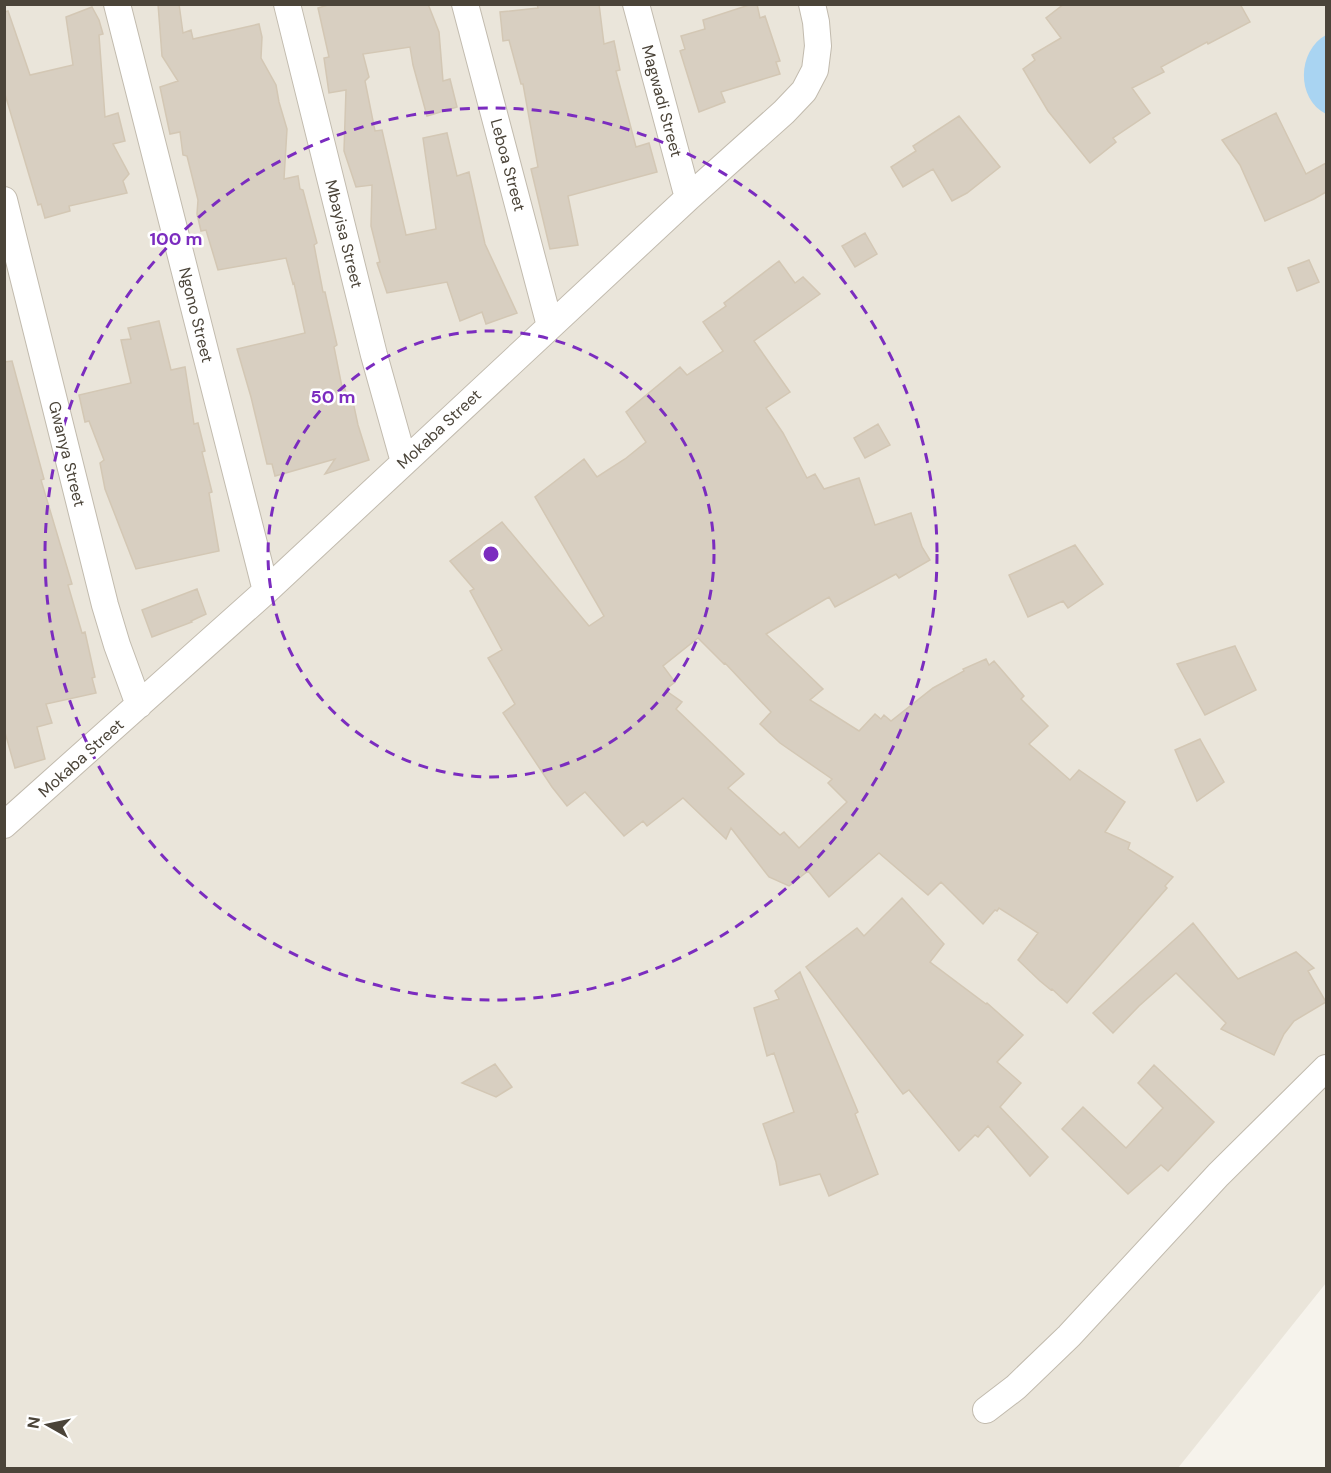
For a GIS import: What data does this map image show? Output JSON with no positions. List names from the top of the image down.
{
  "streets": {
    "street": [
      "Magwadi Street",
      "Leboa Street",
      "Mbayisa Street",
      "Ngono Street",
      "Mokaba Street",
      "Gwanya Street"
    ]
  },
  "crossings": [
    ["Magwadi Street", "Mokaba Street"],
    ["Leboa Street", "Mokaba Street"],
    ["Mbayisa Street", "Mokaba Street"],
    ["Ngono Street", "Mokaba Street"],
    ["Mokaba Street", "Gwanya Street"]
  ],
  "north": "left",
  "rings": ["100 m", "50 m"]
}
